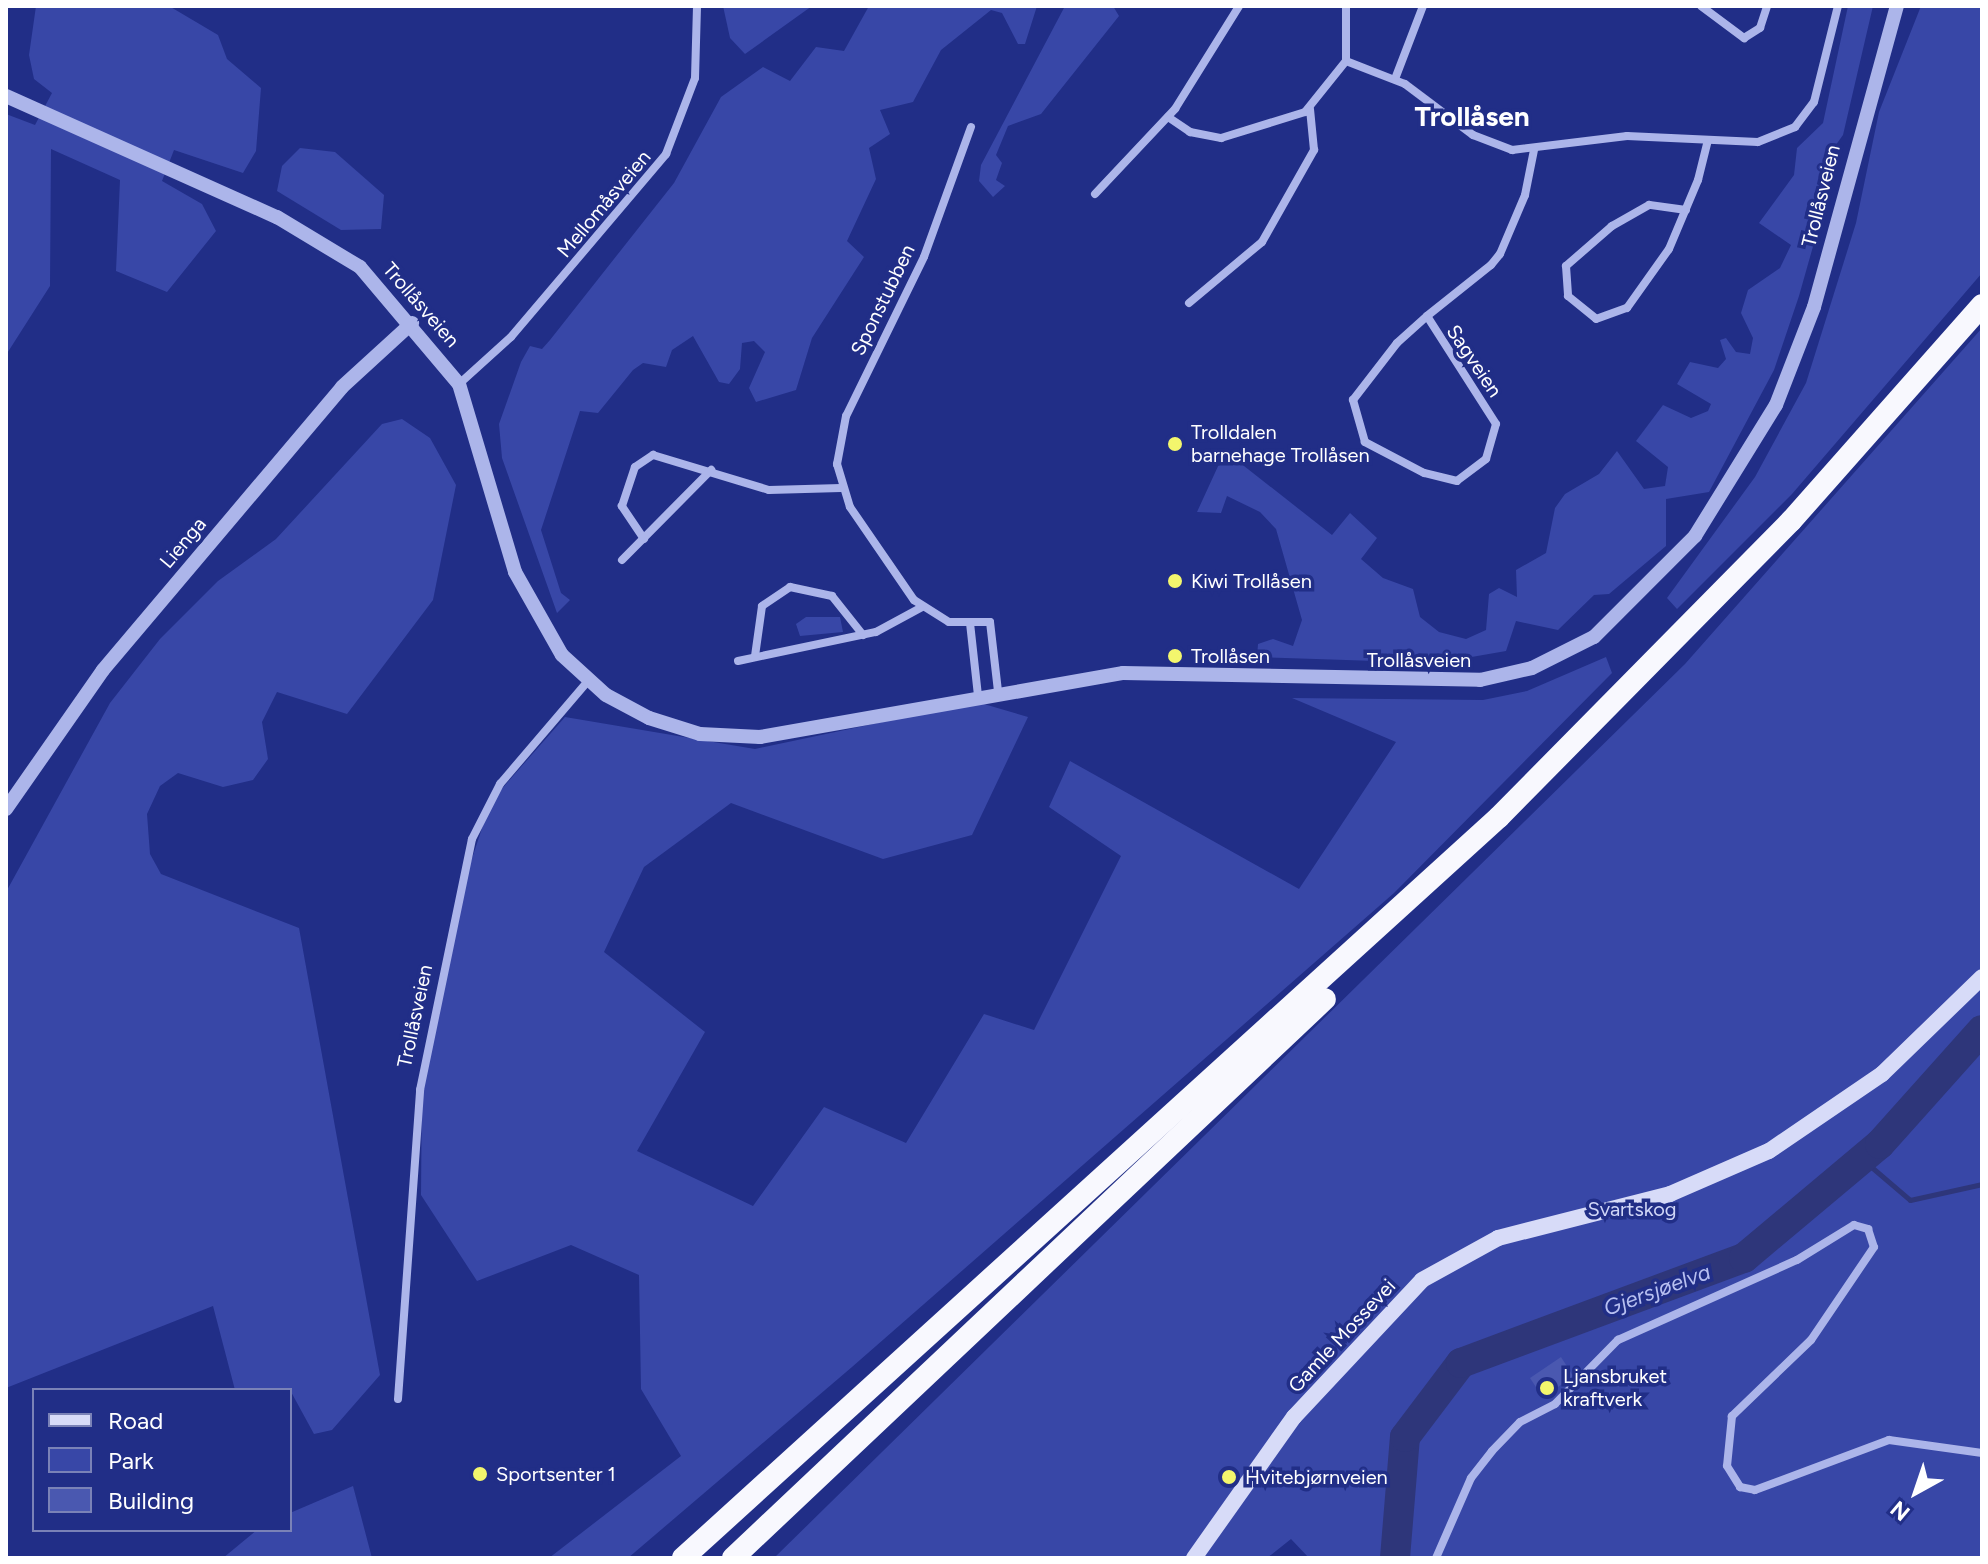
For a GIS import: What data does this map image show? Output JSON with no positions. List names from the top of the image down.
{
  "streets": {
    "main road": ["Gamle Mossevei"],
    "street": [
      "Trollåsveien",
      "Mellomåsveien",
      "Sponstubben",
      "Sagveien",
      "Lienga"
    ]
  },
  "crossings": [
    ["Trollåsveien", "Mellomåsveien"],
    ["Trollåsveien", "Lienga"]
  ],
  "districts": ["Trollåsen"],
  "water": ["Gjersjøelva"],
  "parks": ["Svartskog"],
  "places": [
    "Trolldalen barnehage Trollåsen",
    "Kiwi Trollåsen",
    "Trollåsen",
    "Ljansbruket kraftverk",
    "Sportsenter 1",
    "Hvitebjørnveien"
  ],
  "legend": ["Road", "Park", "Building"],
  "north": "bottom left"
}
